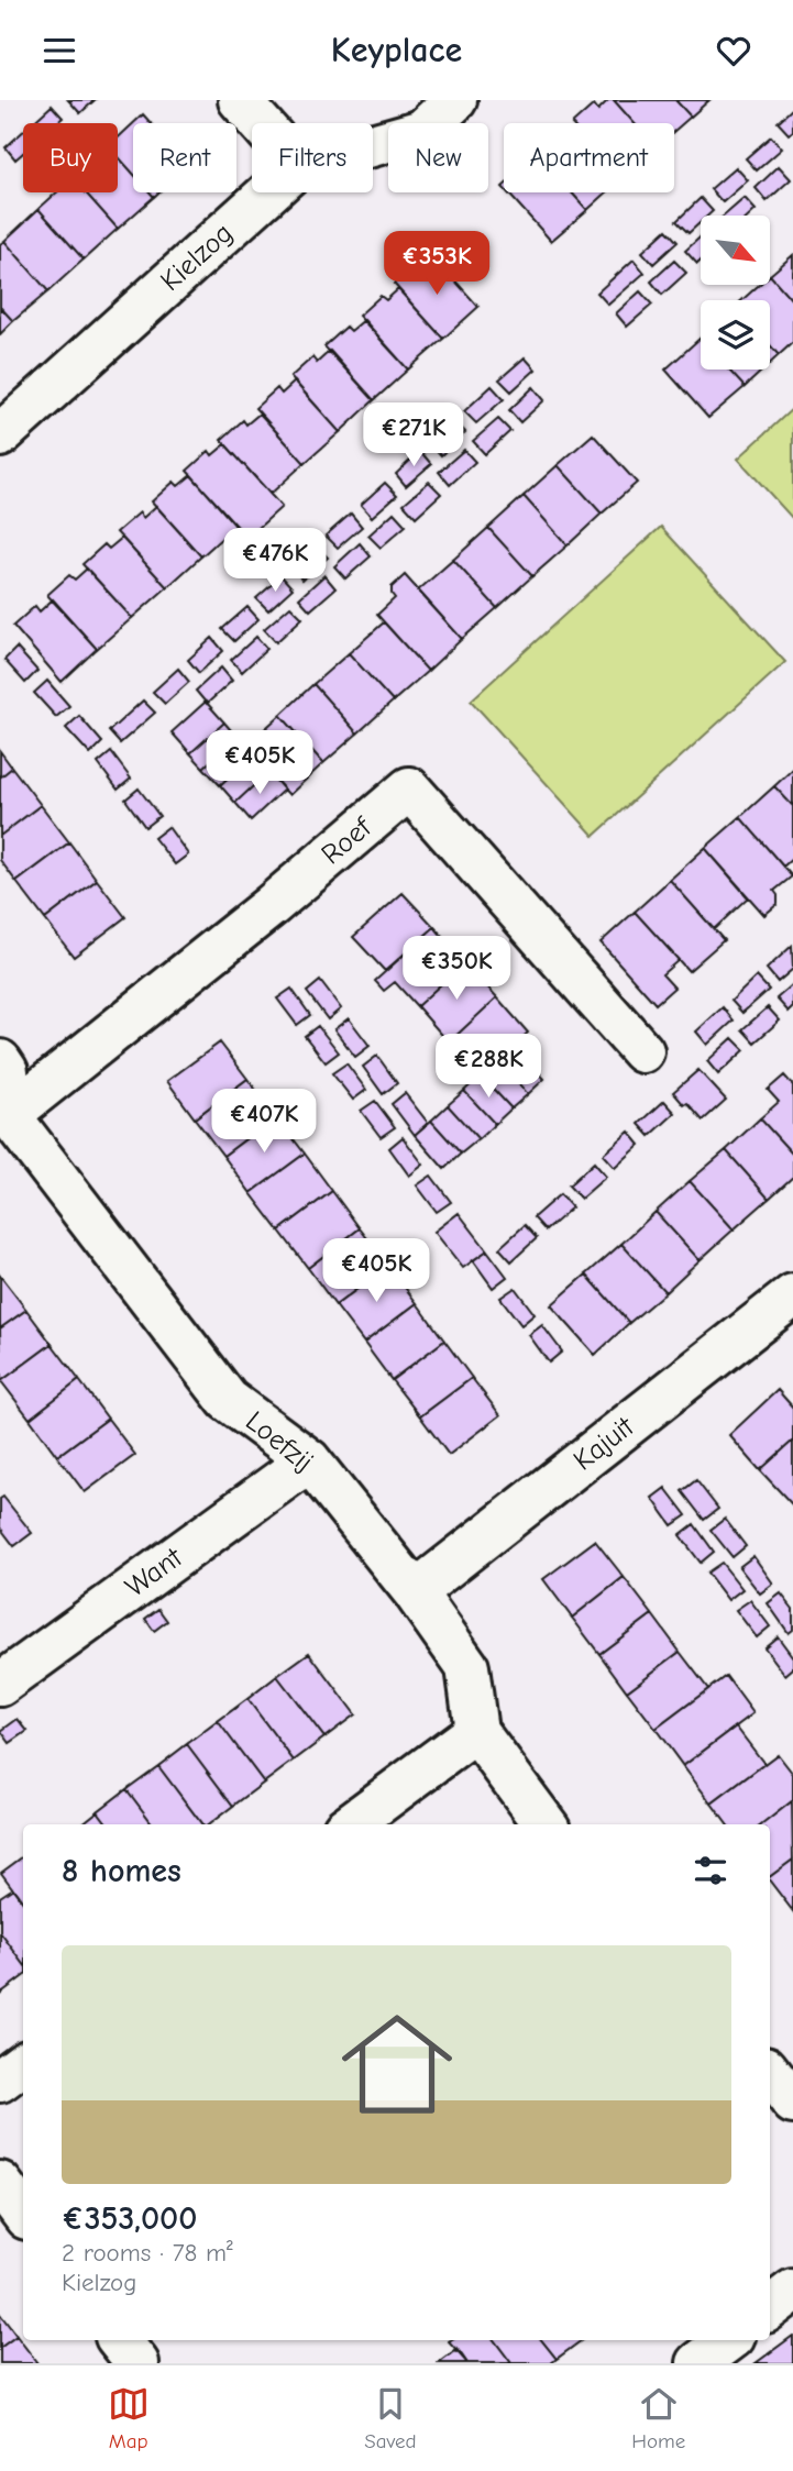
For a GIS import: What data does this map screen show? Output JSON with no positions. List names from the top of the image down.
{
  "streets": {
    "street": [
      "Kielzog",
      "Roef",
      "Loefzij",
      "Kajuit",
      "Want"
    ]
  },
  "crossings": [
    ["Roef", "Loefzij"],
    ["Loefzij", "Kajuit"],
    ["Loefzij", "Want"]
  ],
  "north": "bottom right",
  "page": {
    "header": "Keyplace",
    "chip": [
      "Buy",
      "Rent",
      "Filters",
      "New",
      "Apartment"
    ],
    "price": [
      "€353K",
      "€271K",
      "€476K",
      "€405K",
      "€350K",
      "€288K",
      "€407K",
      "€405K"
    ],
    "heading": "8 homes",
    "list": [
      {
        "name": "€353,000",
        "note": "2 rooms · 78 m² · Kielzog"
      }
    ],
    "tabs": ["Map", "Saved", "Home"]
  }
}
